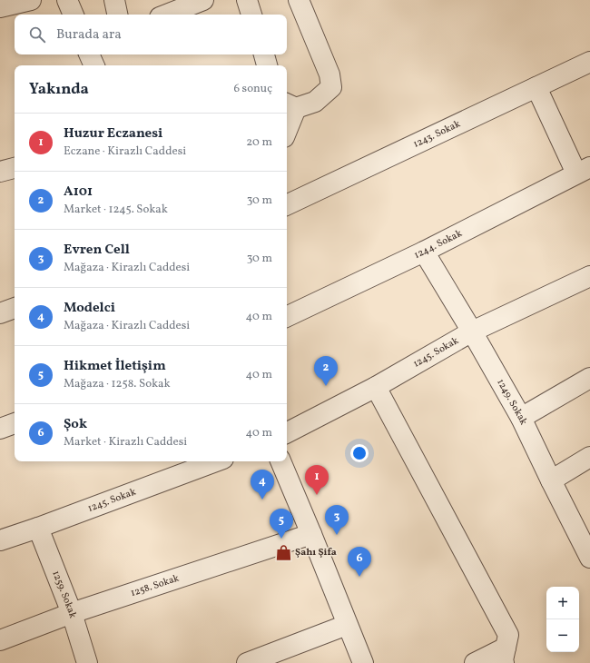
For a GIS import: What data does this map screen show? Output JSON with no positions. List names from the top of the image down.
{
  "streets": {
    "street": [
      "1243. Sokak",
      "1244. Sokak",
      "1245. Sokak",
      "1249. Sokak",
      "1258. Sokak",
      "1259. Sokak"
    ]
  },
  "crossings": [
    ["1244. Sokak", "1249. Sokak"],
    ["1245. Sokak", "1249. Sokak"],
    ["1245. Sokak", "1259. Sokak"],
    ["1258. Sokak", "1259. Sokak"]
  ],
  "places": {
    "shop": ["Şahı Şifa"]
  },
  "page": {
    "search": "Burada ara",
    "heading": ["Yakında", "6 sonuç"],
    "list": [
      {
        "mark": "1",
        "name": "Huzur Eczanesi",
        "note": "Eczane · Kirazlı Caddesi",
        "value": "20 m"
      },
      {
        "mark": "2",
        "name": "A101",
        "note": "Market · 1245. Sokak",
        "value": "30 m"
      },
      {
        "mark": "3",
        "name": "Evren Cell",
        "note": "Mağaza · Kirazlı Caddesi",
        "value": "30 m"
      },
      {
        "mark": "4",
        "name": "Modelci",
        "note": "Mağaza · Kirazlı Caddesi",
        "value": "40 m"
      },
      {
        "mark": "5",
        "name": "Hikmet İletişim",
        "note": "Mağaza · 1258. Sokak",
        "value": "40 m"
      },
      {
        "mark": "6",
        "name": "Şok",
        "note": "Market · Kirazlı Caddesi",
        "value": "40 m"
      }
    ],
    "pins": [
      "2",
      "1",
      "4",
      "3",
      "5",
      "6"
    ],
    "map_buttons": ["+", "−"]
  }
}
